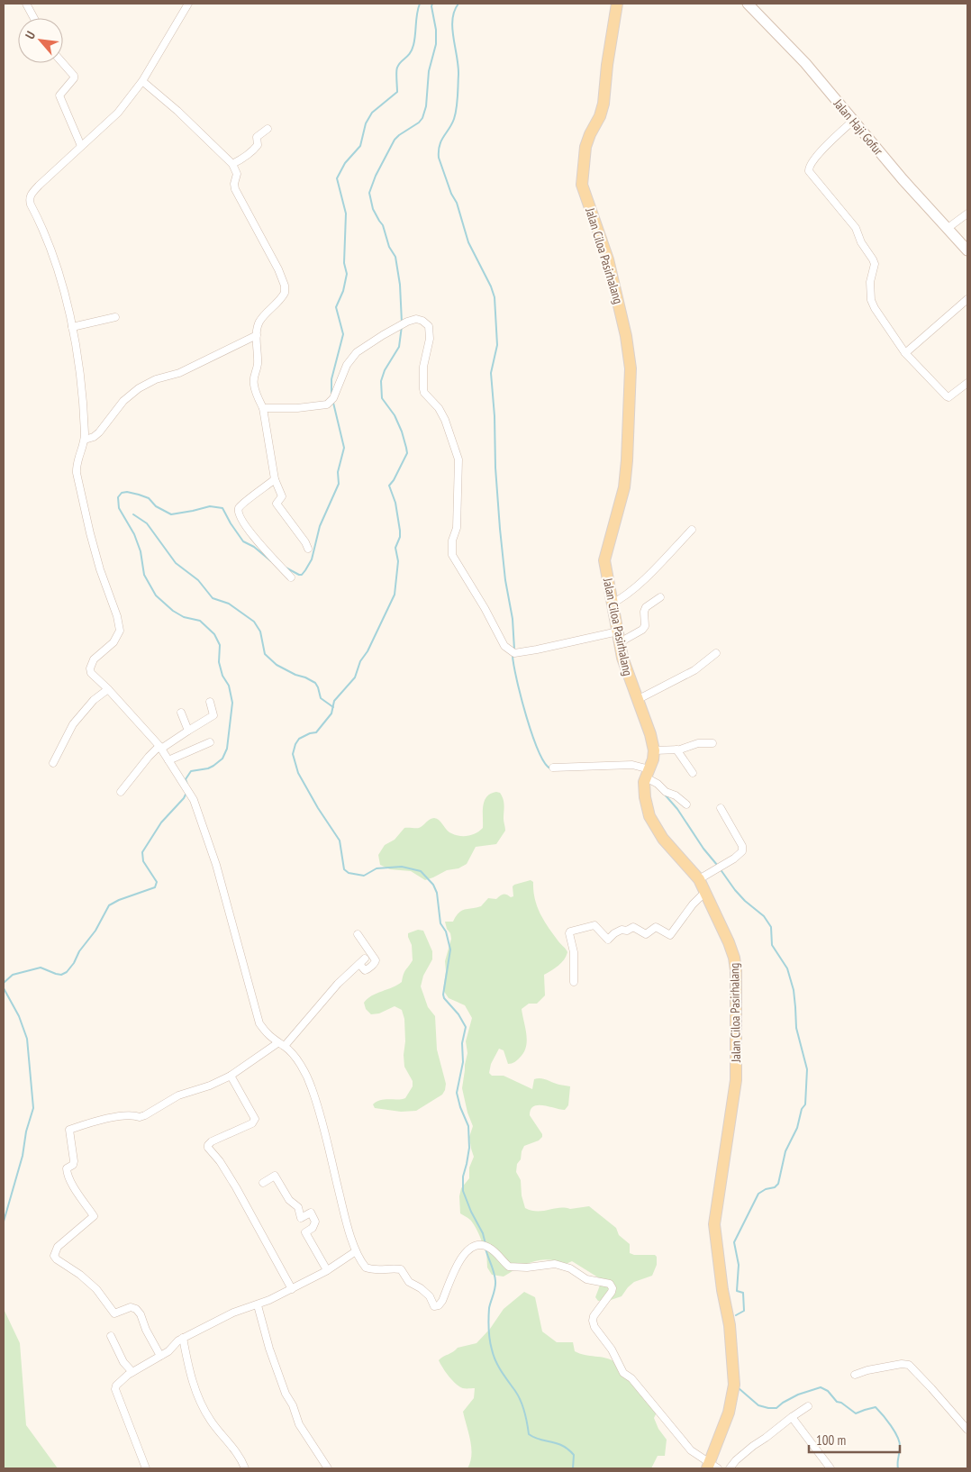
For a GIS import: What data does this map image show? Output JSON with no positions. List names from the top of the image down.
{
  "streets": {
    "main road": ["Jalan Ciloa Pasirhalang"],
    "street": ["Jalan Haji Gofur"]
  },
  "scale_bar": "100 m",
  "north": "top left"
}
